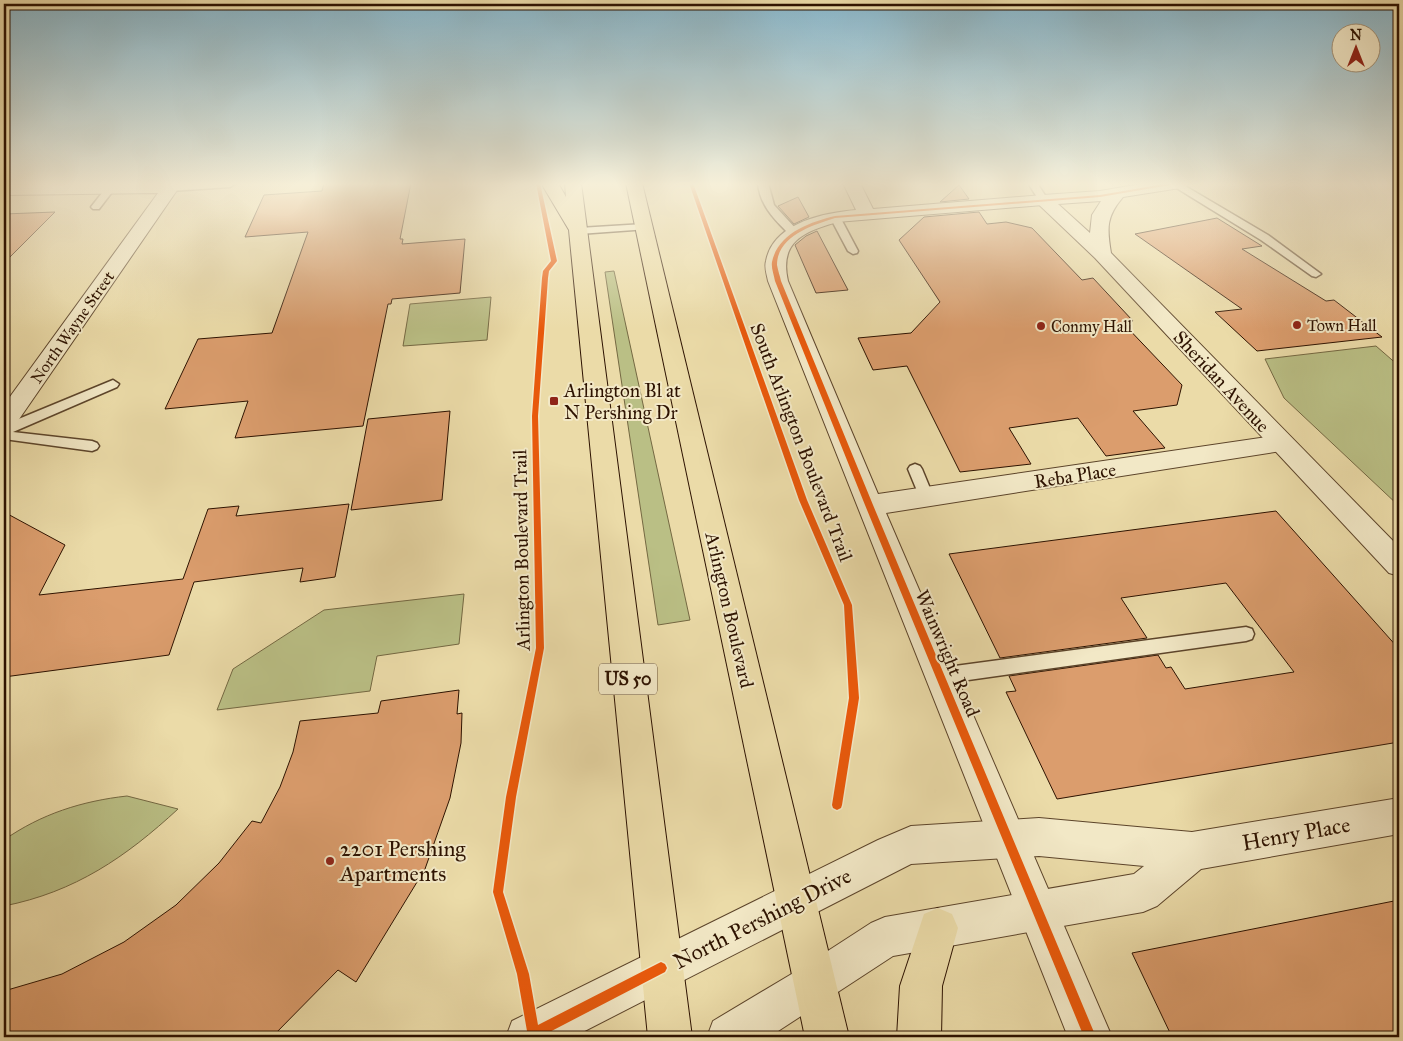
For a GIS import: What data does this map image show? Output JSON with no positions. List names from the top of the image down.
{
  "streets": {
    "highway": ["Arlington Boulevard", "US 50"],
    "street": [
      "North Wayne Street",
      "Sheridan Avenue",
      "Reba Place",
      "Wainwright Road",
      "Henry Place",
      "North Pershing Drive"
    ],
    "cycle path": ["South Arlington Boulevard Trail", "Arlington Boulevard Trail"]
  },
  "crossings": [
    ["Sheridan Avenue", "Reba Place"],
    ["Reba Place", "Wainwright Road"],
    ["Arlington Boulevard", "North Pershing Drive"],
    ["Wainwright Road", "Henry Place"],
    ["Wainwright Road", "North Pershing Drive"],
    ["US 50", "North Pershing Drive"],
    ["Henry Place", "North Pershing Drive"]
  ],
  "places": {
    "other": ["Town Hall", "Conmy Hall", "2201 Pershing Apartments"],
    "transit": ["Arlington Bl at N Pershing Dr"]
  },
  "north": "top"
}
